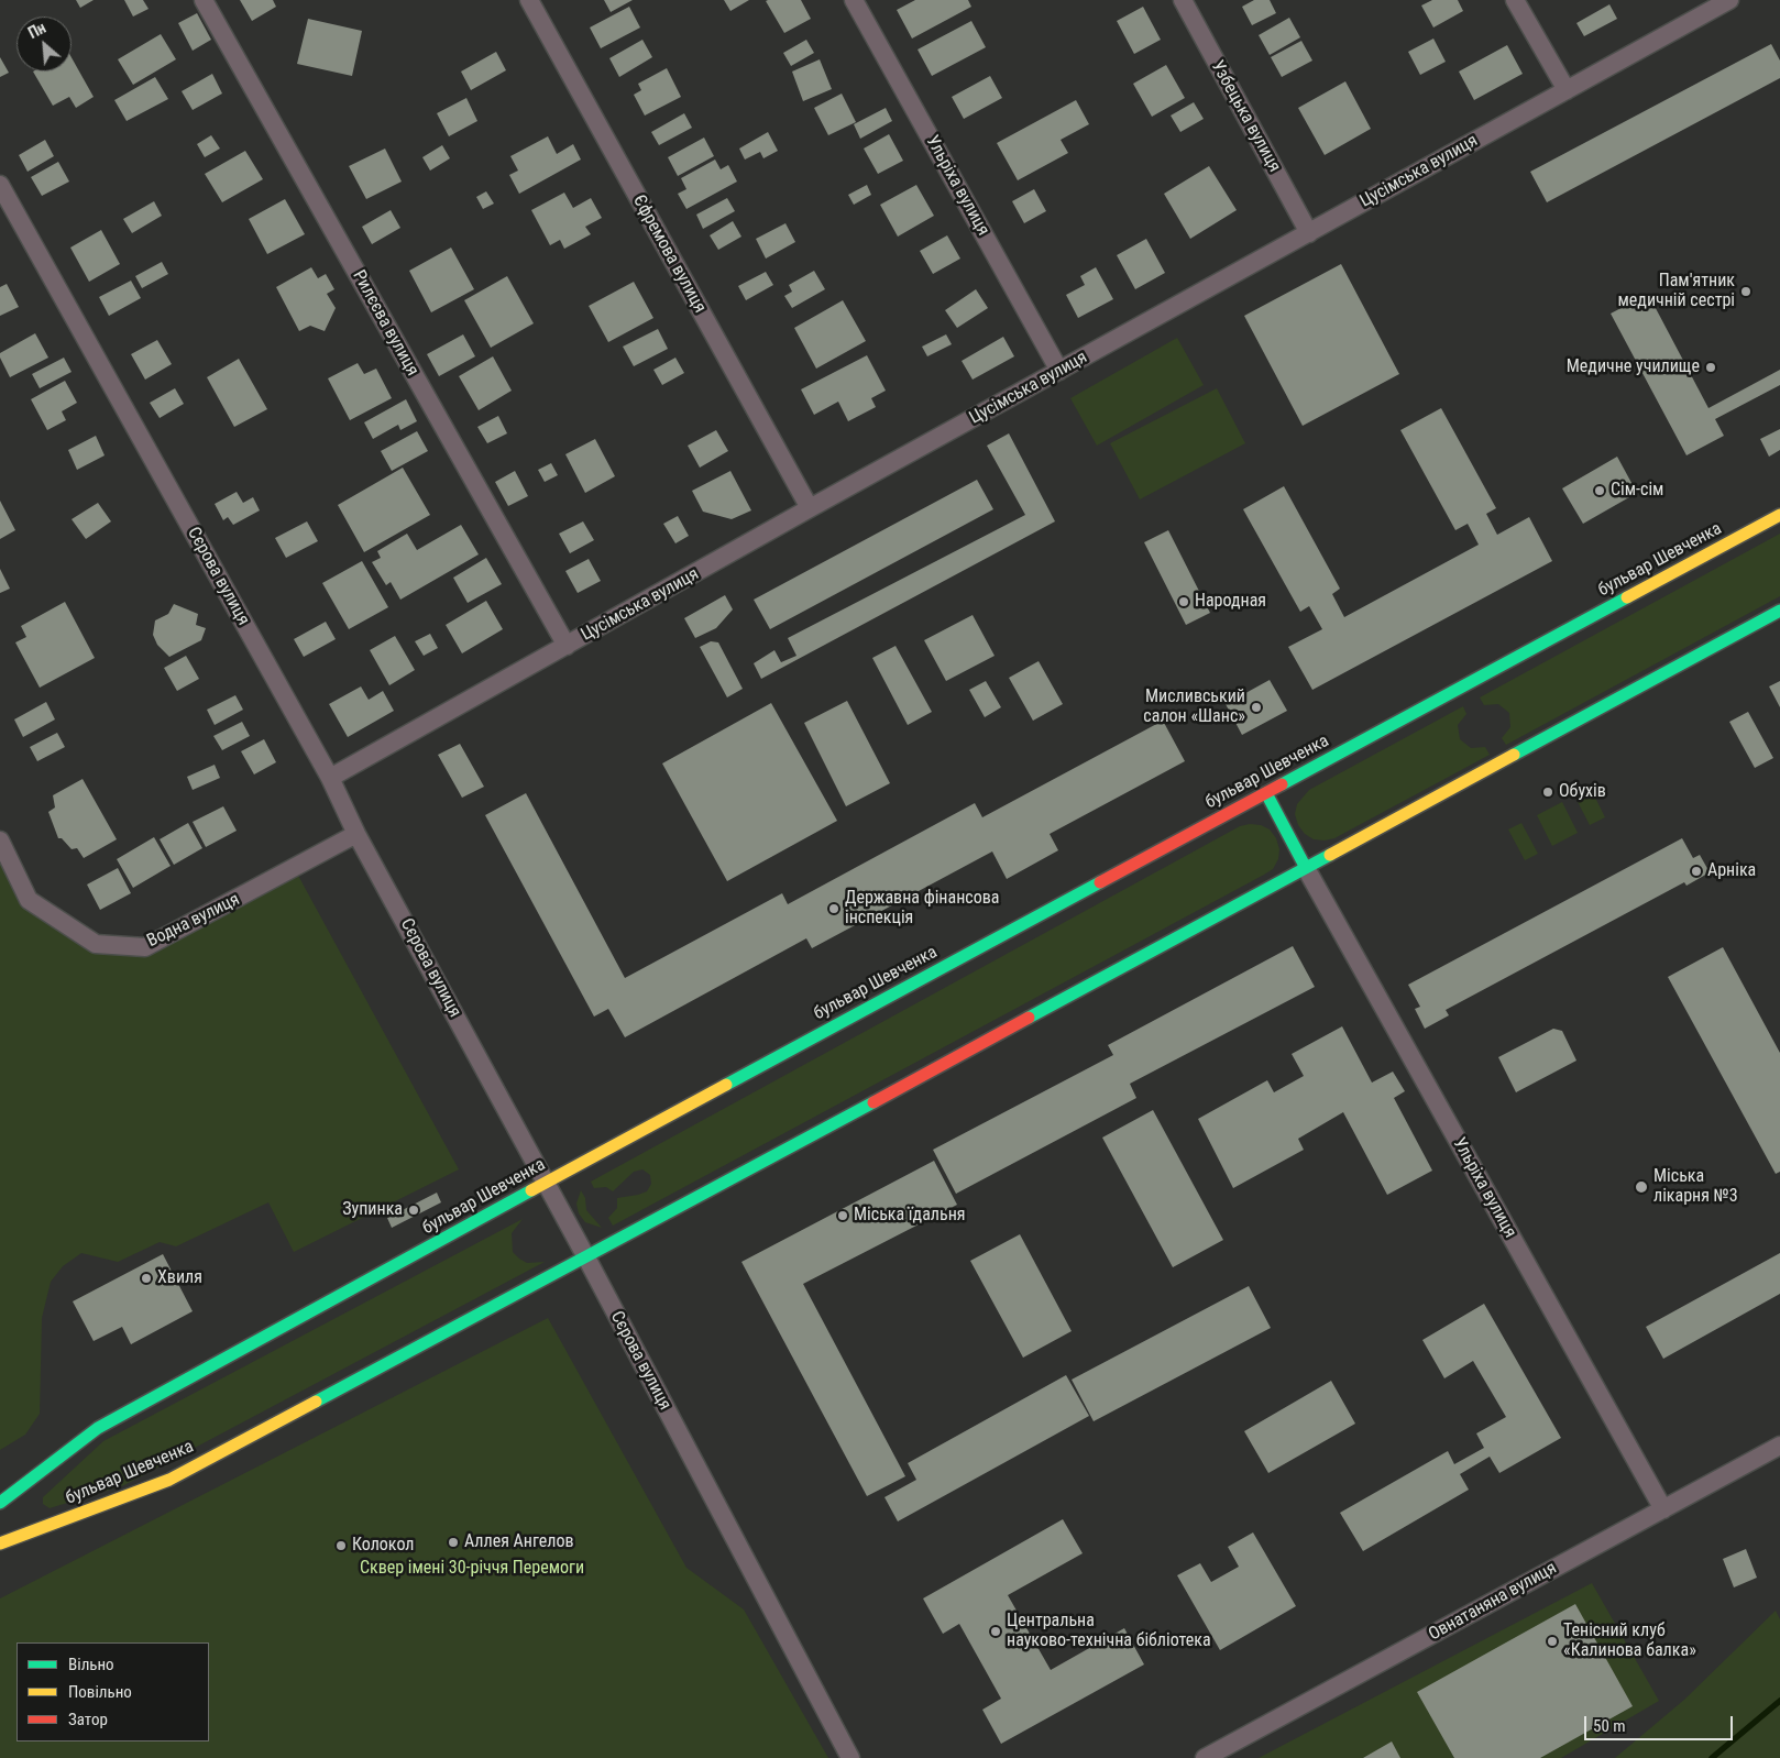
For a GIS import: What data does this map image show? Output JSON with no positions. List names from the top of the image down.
{
  "streets": {
    "main road": ["бульвар Шевченка"],
    "street": [
      "Узбецька вулиця",
      "Цусімська вулиця",
      "Ульріха вулиця",
      "Єфремова вулиця",
      "Рилєєва вулиця",
      "Сєрова вулиця",
      "Водна вулиця",
      "Овнатаняна вулиця"
    ]
  },
  "crossings": [
    ["Узбецька вулиця", "Цусімська вулиця"],
    ["Цусімська вулиця", "Ульріха вулиця"],
    ["Цусімська вулиця", "Єфремова вулиця"],
    ["Цусімська вулиця", "Рилєєва вулиця"],
    ["Цусімська вулиця", "Сєрова вулиця"],
    ["Ульріха вулиця", "бульвар Шевченка"],
    ["Ульріха вулиця", "Овнатаняна вулиця"],
    ["бульвар Шевченка", "Сєрова вулиця"],
    ["Сєрова вулиця", "Водна вулиця"]
  ],
  "parks": ["Сквер імені 30-річчя Перемоги"],
  "places": [
    "Пам'ятник медичній сестрі",
    "Медичне училище",
    "Сім-сім",
    "Народная",
    "Мисливський салон «Шанс»",
    "Обухів",
    "Арніка",
    "Державна фінансова інспекція",
    "Міська лікарня №3",
    "Зупинка",
    "Міська їдальня",
    "Хвиля",
    "Аллея Ангелов",
    "Колокол",
    "Центральна науково-технічна бібліотека",
    "Тенісний клуб «Калинова балка»"
  ],
  "legend": ["Вільно", "Повільно", "Затор"],
  "scale_bar": "50 m",
  "north": "top left"
}
